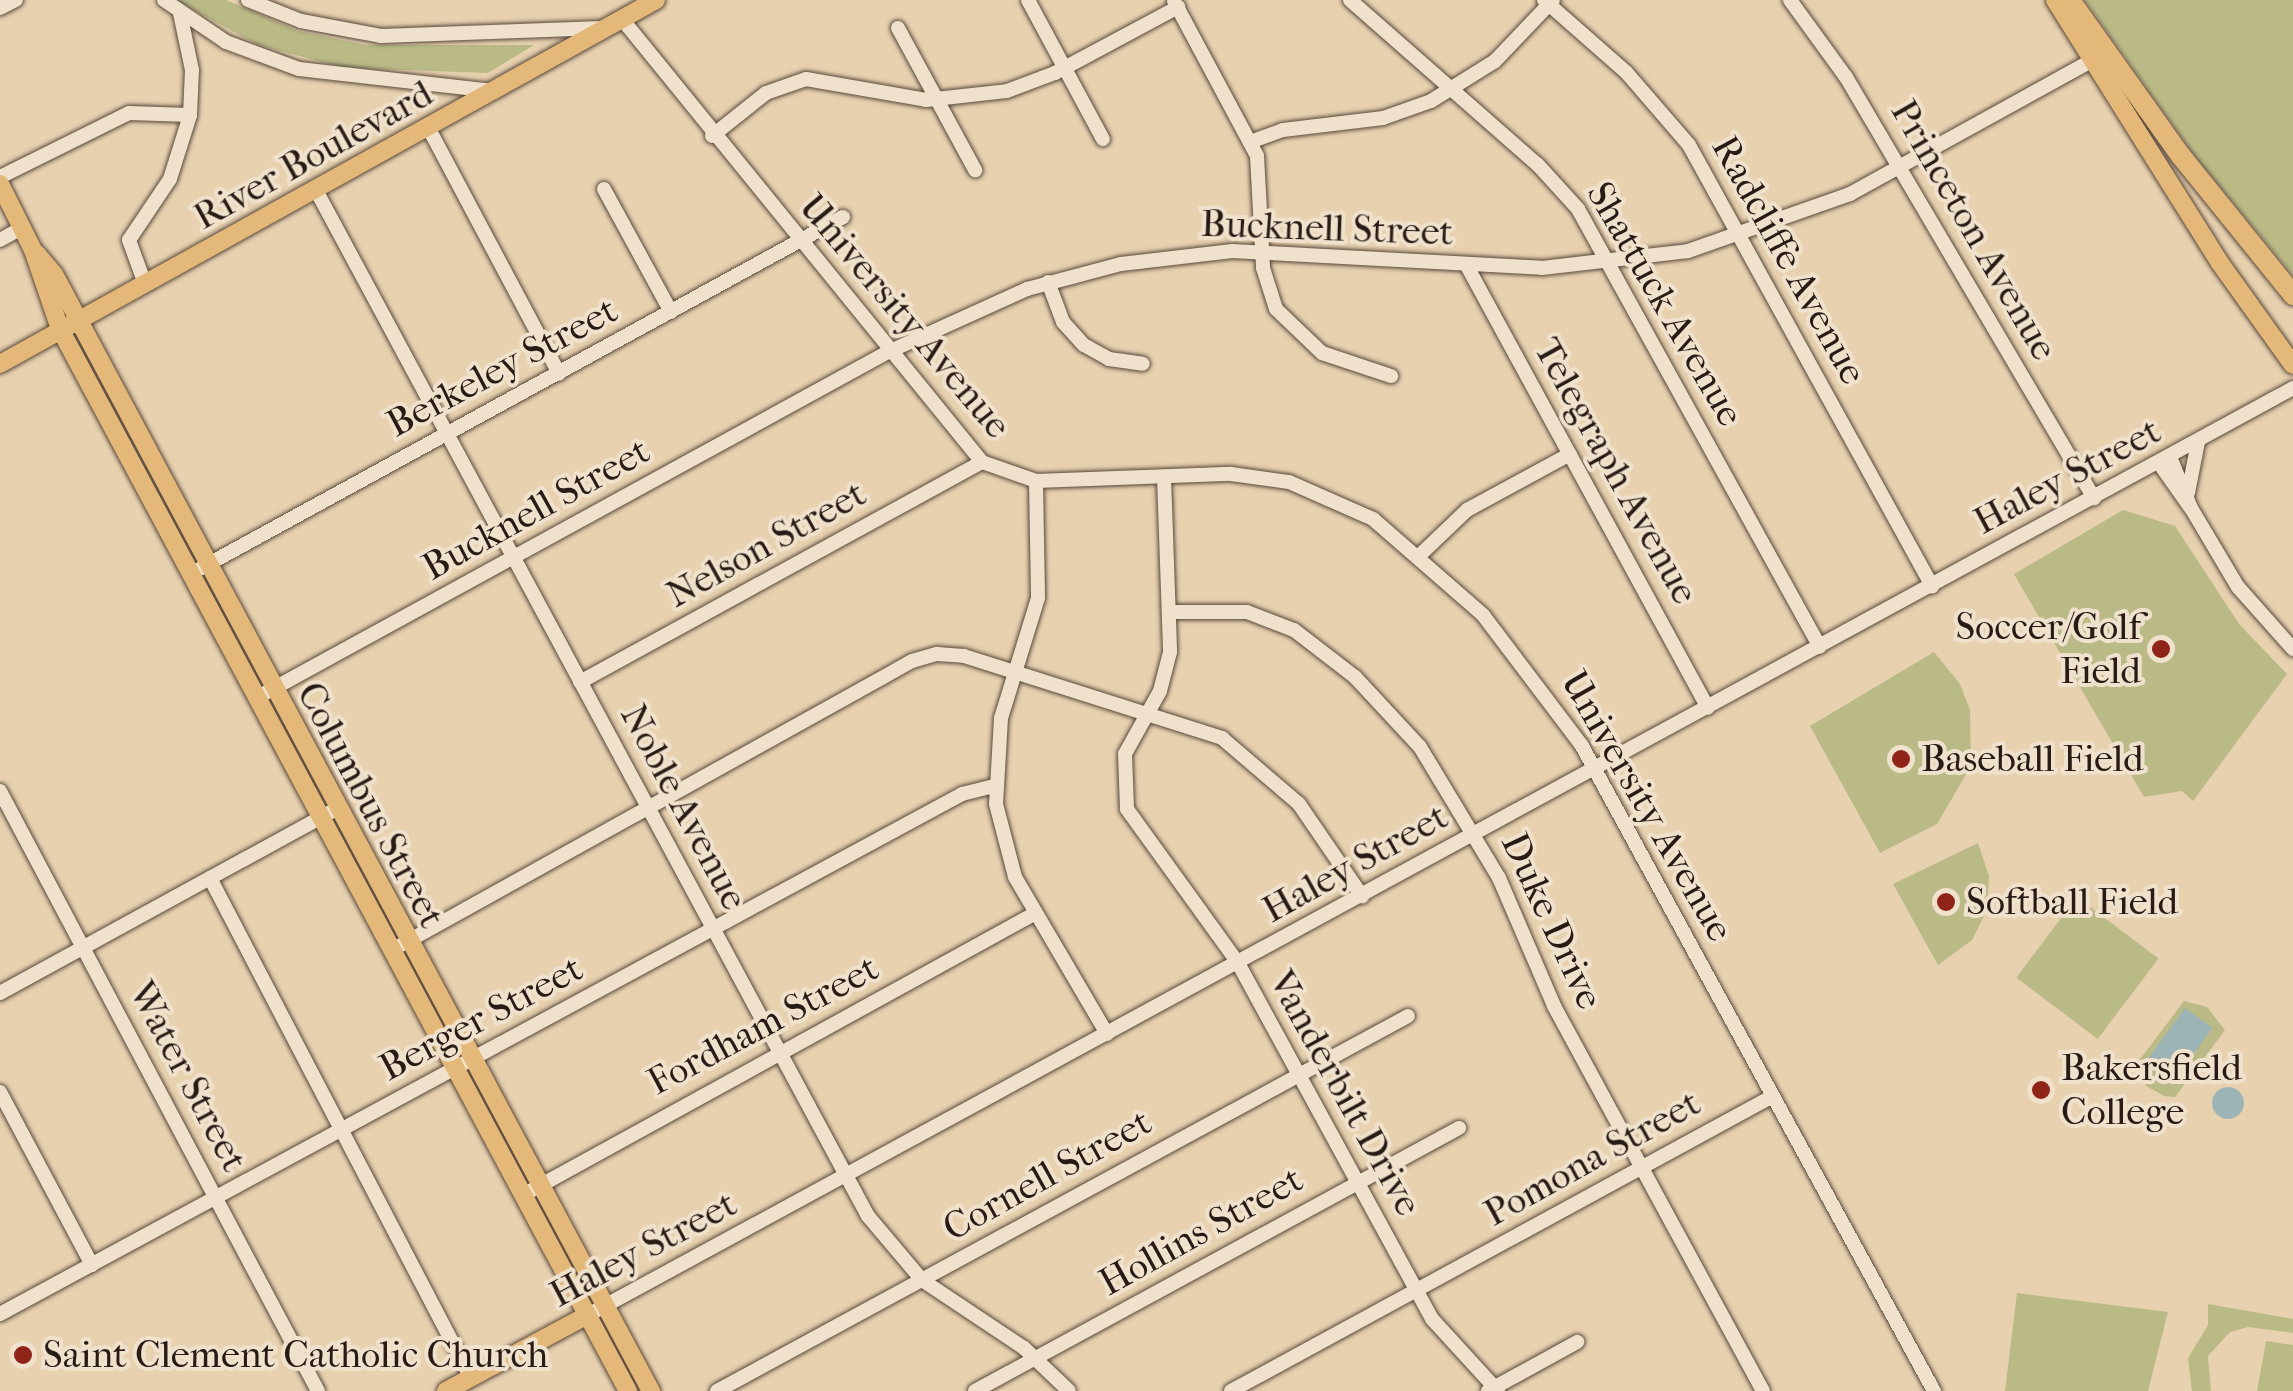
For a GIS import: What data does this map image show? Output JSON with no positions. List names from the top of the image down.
{
  "streets": {
    "main road": ["River Boulevard", "Haley Street", "Columbus Street"],
    "street": [
      "Bucknell Street",
      "Princeton Avenue",
      "Radcliffe Avenue",
      "Shattuck Avenue",
      "University Avenue",
      "Berkeley Street",
      "Telegraph Avenue",
      "Nelson Street",
      "Noble Avenue",
      "Duke Drive",
      "Berger Street",
      "Fordham Street",
      "Water Street",
      "Vanderbilt Drive",
      "Pomona Street",
      "Cornell Street",
      "Hollins Street"
    ]
  },
  "crossings": [
    ["River Boulevard", "University Avenue"],
    ["River Boulevard", "Columbus Street"],
    ["River Boulevard", "Noble Avenue"],
    ["Bucknell Street", "Princeton Avenue"],
    ["Bucknell Street", "Radcliffe Avenue"],
    ["Bucknell Street", "Shattuck Avenue"],
    ["Bucknell Street", "University Avenue"],
    ["Bucknell Street", "Telegraph Avenue"],
    ["Bucknell Street", "Columbus Street"],
    ["Bucknell Street", "Noble Avenue"],
    ["Princeton Avenue", "Haley Street"],
    ["Radcliffe Avenue", "Haley Street"],
    ["Shattuck Avenue", "Haley Street"],
    ["University Avenue", "Berkeley Street"],
    ["University Avenue", "Haley Street"],
    ["University Avenue", "Nelson Street"],
    ["University Avenue", "Vanderbilt Drive"],
    ["University Avenue", "Pomona Street"],
    ["Berkeley Street", "Columbus Street"],
    ["Berkeley Street", "Noble Avenue"],
    ["Telegraph Avenue", "Haley Street"],
    ["Haley Street", "Columbus Street"],
    ["Haley Street", "Noble Avenue"],
    ["Haley Street", "Duke Drive"],
    ["Haley Street", "Vanderbilt Drive"],
    ["Nelson Street", "Noble Avenue"],
    ["Columbus Street", "Berger Street"],
    ["Columbus Street", "Fordham Street"],
    ["Noble Avenue", "Berger Street"],
    ["Noble Avenue", "Fordham Street"],
    ["Noble Avenue", "Cornell Street"],
    ["Noble Avenue", "Hollins Street"],
    ["Duke Drive", "Vanderbilt Drive"],
    ["Duke Drive", "Pomona Street"],
    ["Berger Street", "Water Street"],
    ["Vanderbilt Drive", "Pomona Street"],
    ["Vanderbilt Drive", "Cornell Street"],
    ["Vanderbilt Drive", "Hollins Street"]
  ],
  "places": [
    "Soccer/Golf Field",
    "Baseball Field",
    "Softball Field",
    "Bakersfield College",
    "Saint Clement Catholic Church"
  ]
}
